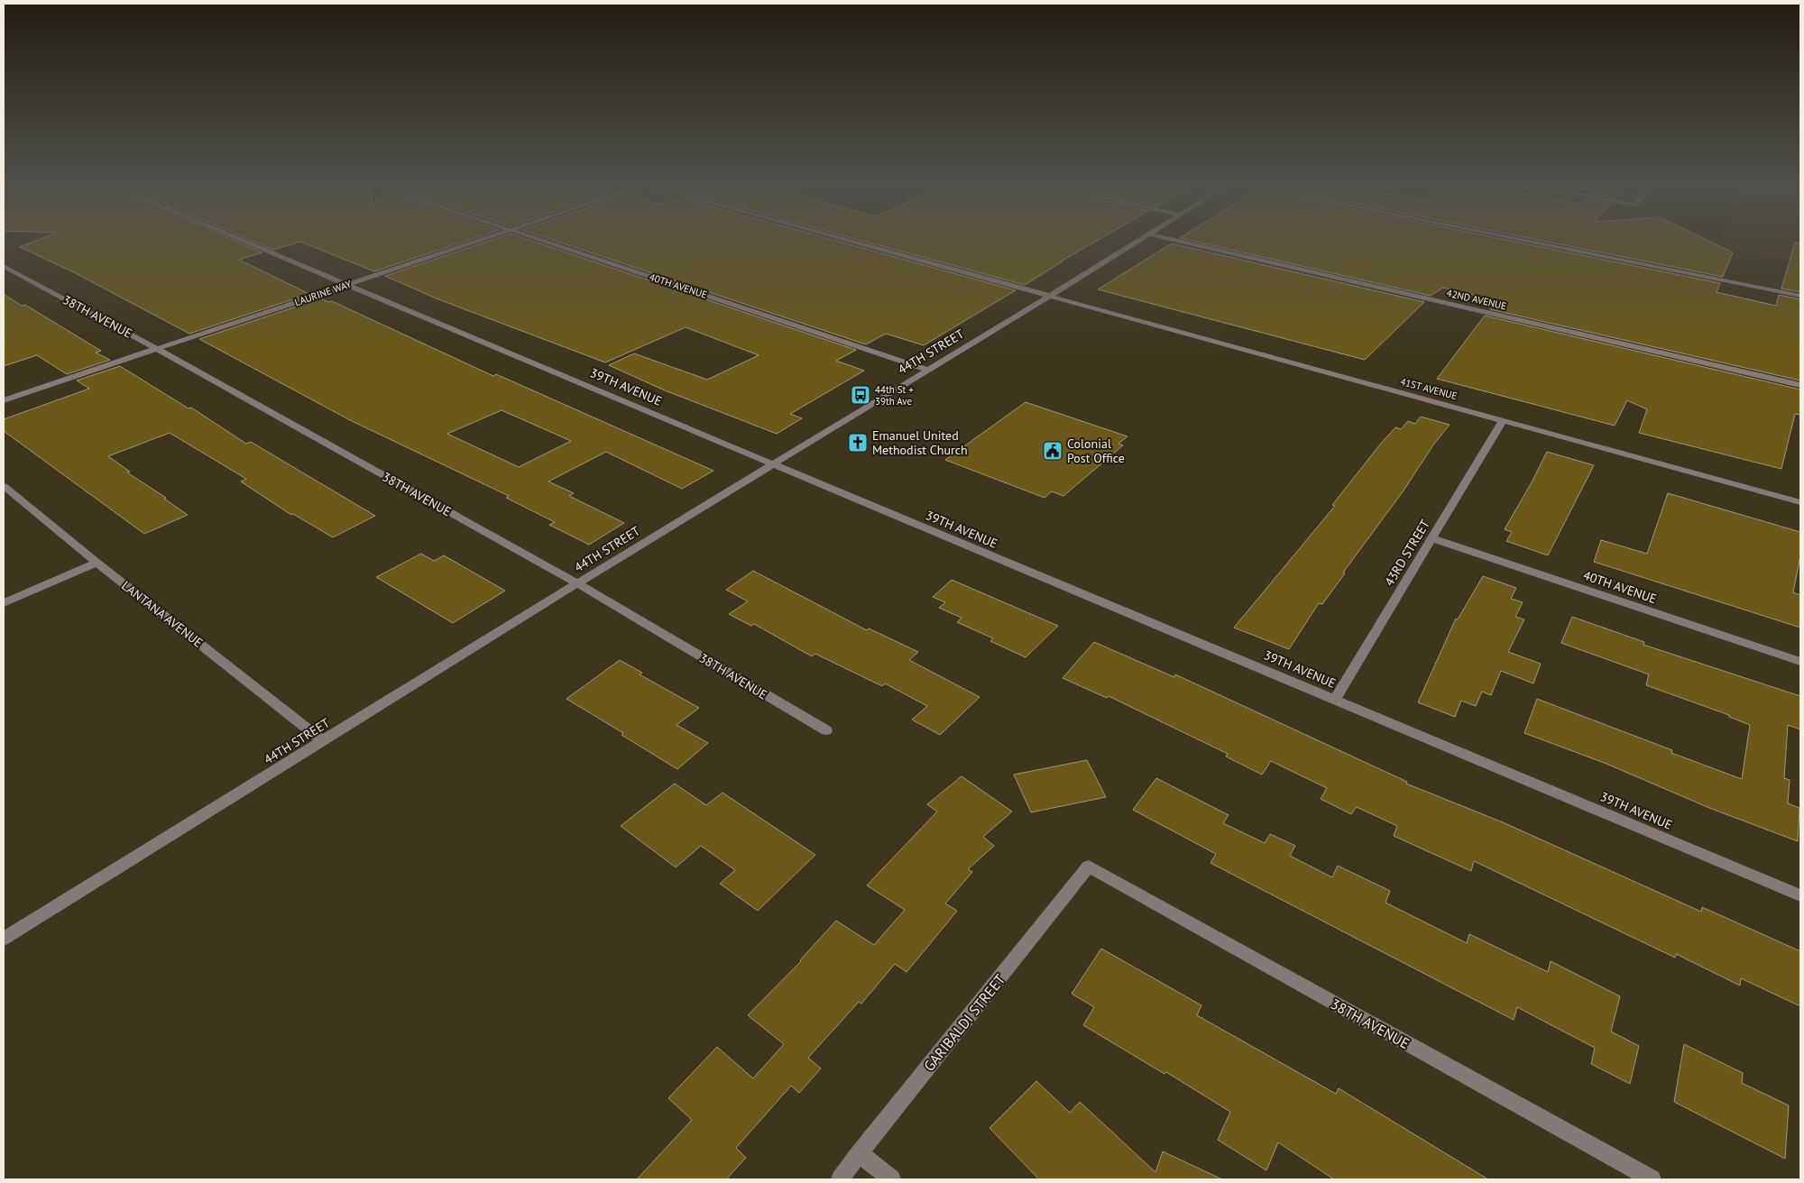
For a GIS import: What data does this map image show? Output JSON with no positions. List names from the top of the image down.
{
  "streets": {
    "street": [
      "40TH AVENUE",
      "LAURINE WAY",
      "42ND AVENUE",
      "38TH AVENUE",
      "44TH STREET",
      "39TH AVENUE",
      "41ST AVENUE",
      "43RD STREET",
      "LANTANA AVENUE",
      "GARIBALDI STREET"
    ]
  },
  "crossings": [
    ["40TH AVENUE", "44TH STREET"],
    ["40TH AVENUE", "43RD STREET"],
    ["LAURINE WAY", "38TH AVENUE"],
    ["LAURINE WAY", "39TH AVENUE"],
    ["38TH AVENUE", "44TH STREET"],
    ["38TH AVENUE", "GARIBALDI STREET"],
    ["44TH STREET", "39TH AVENUE"],
    ["44TH STREET", "41ST AVENUE"],
    ["44TH STREET", "LANTANA AVENUE"],
    ["39TH AVENUE", "43RD STREET"],
    ["41ST AVENUE", "43RD STREET"]
  ],
  "places": {
    "bus stop": ["44th St + 39th Ave"],
    "church": ["Emanuel United Methodist Church"],
    "public building": ["Colonial Post Office"]
  }
}
